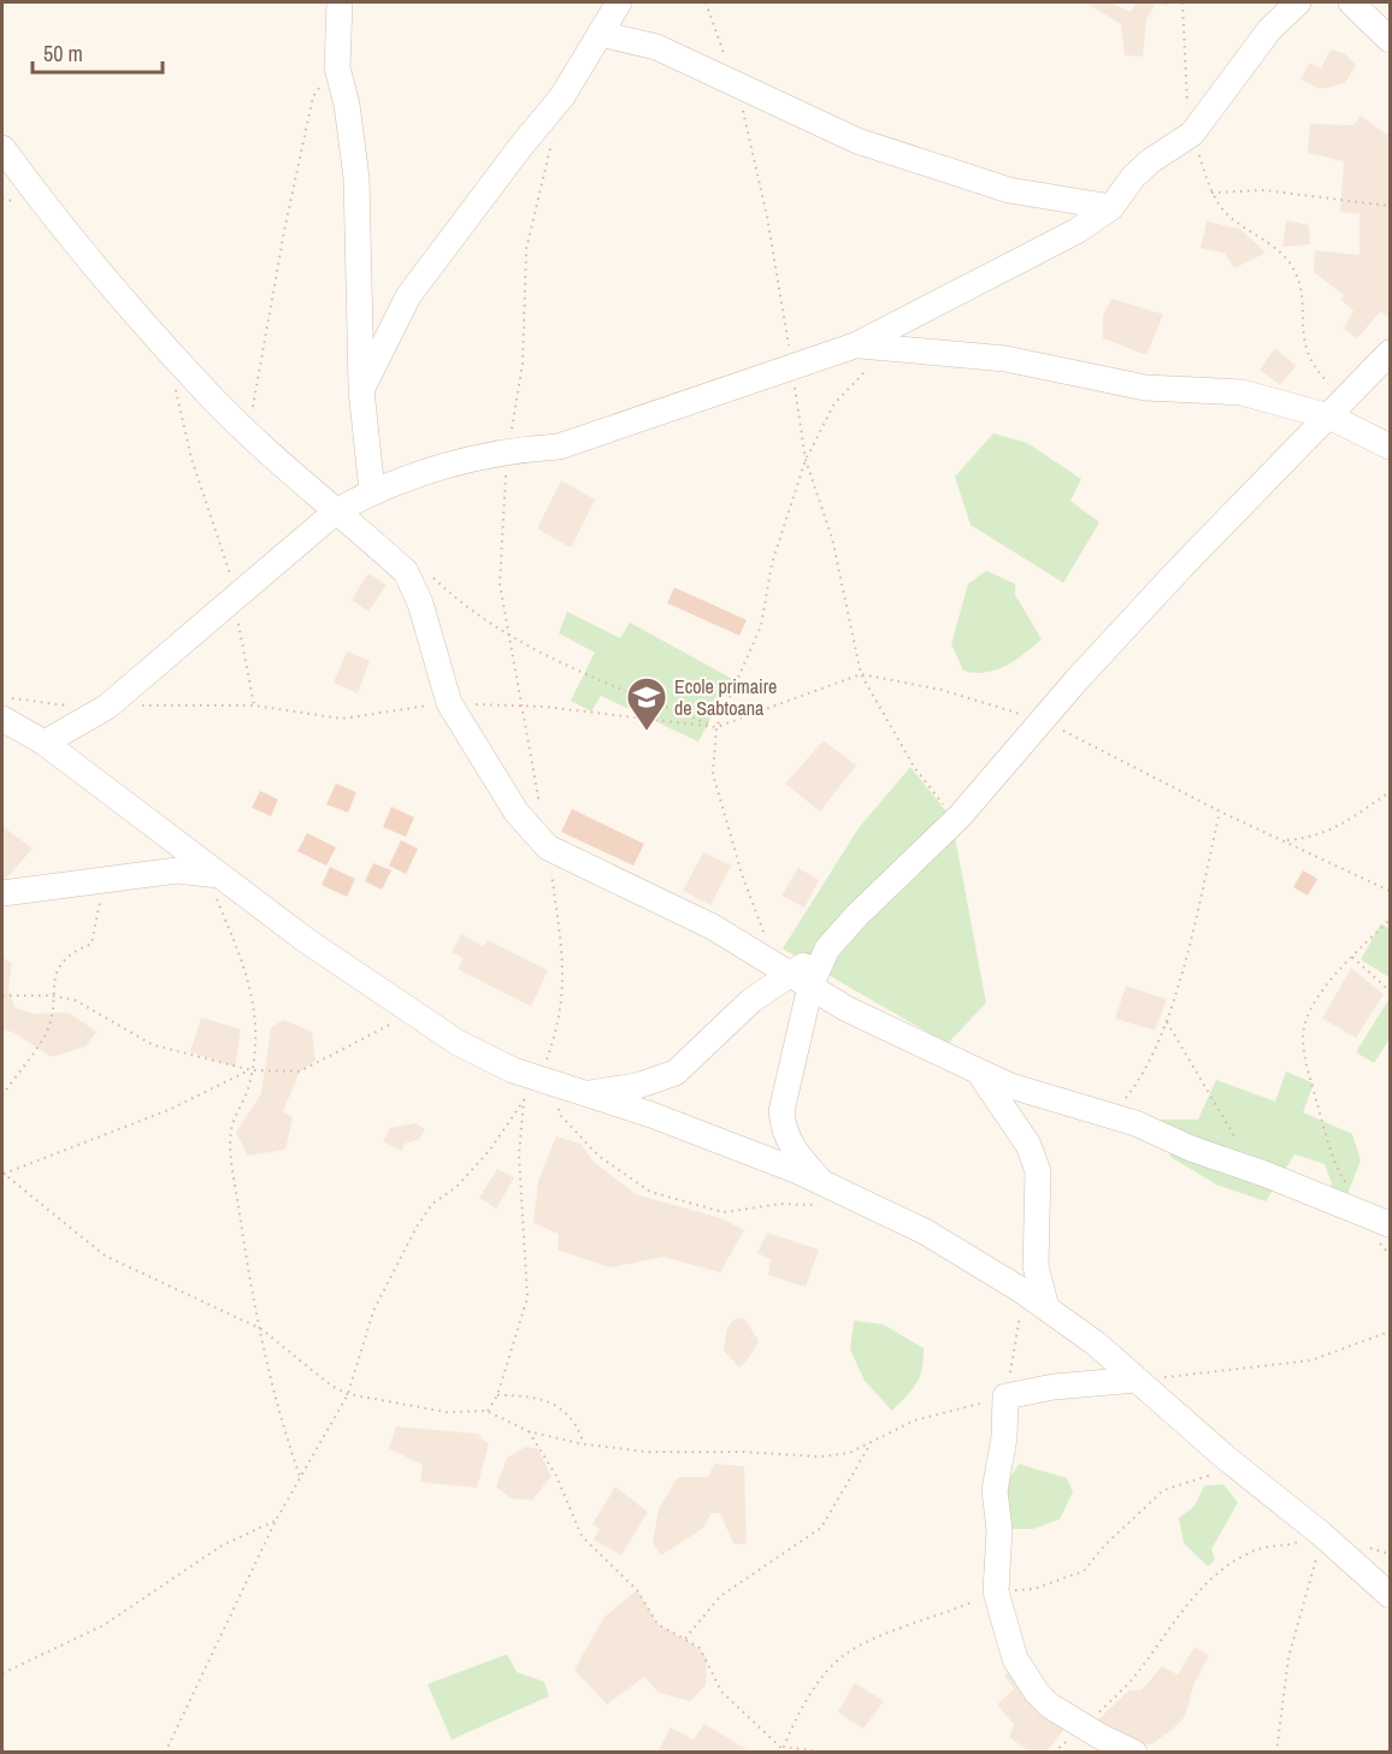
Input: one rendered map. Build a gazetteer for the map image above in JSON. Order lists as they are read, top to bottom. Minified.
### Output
{"places":{"school or university":["Ecole primaire de Sabtoana"]},"scale_bar":"50 m"}
